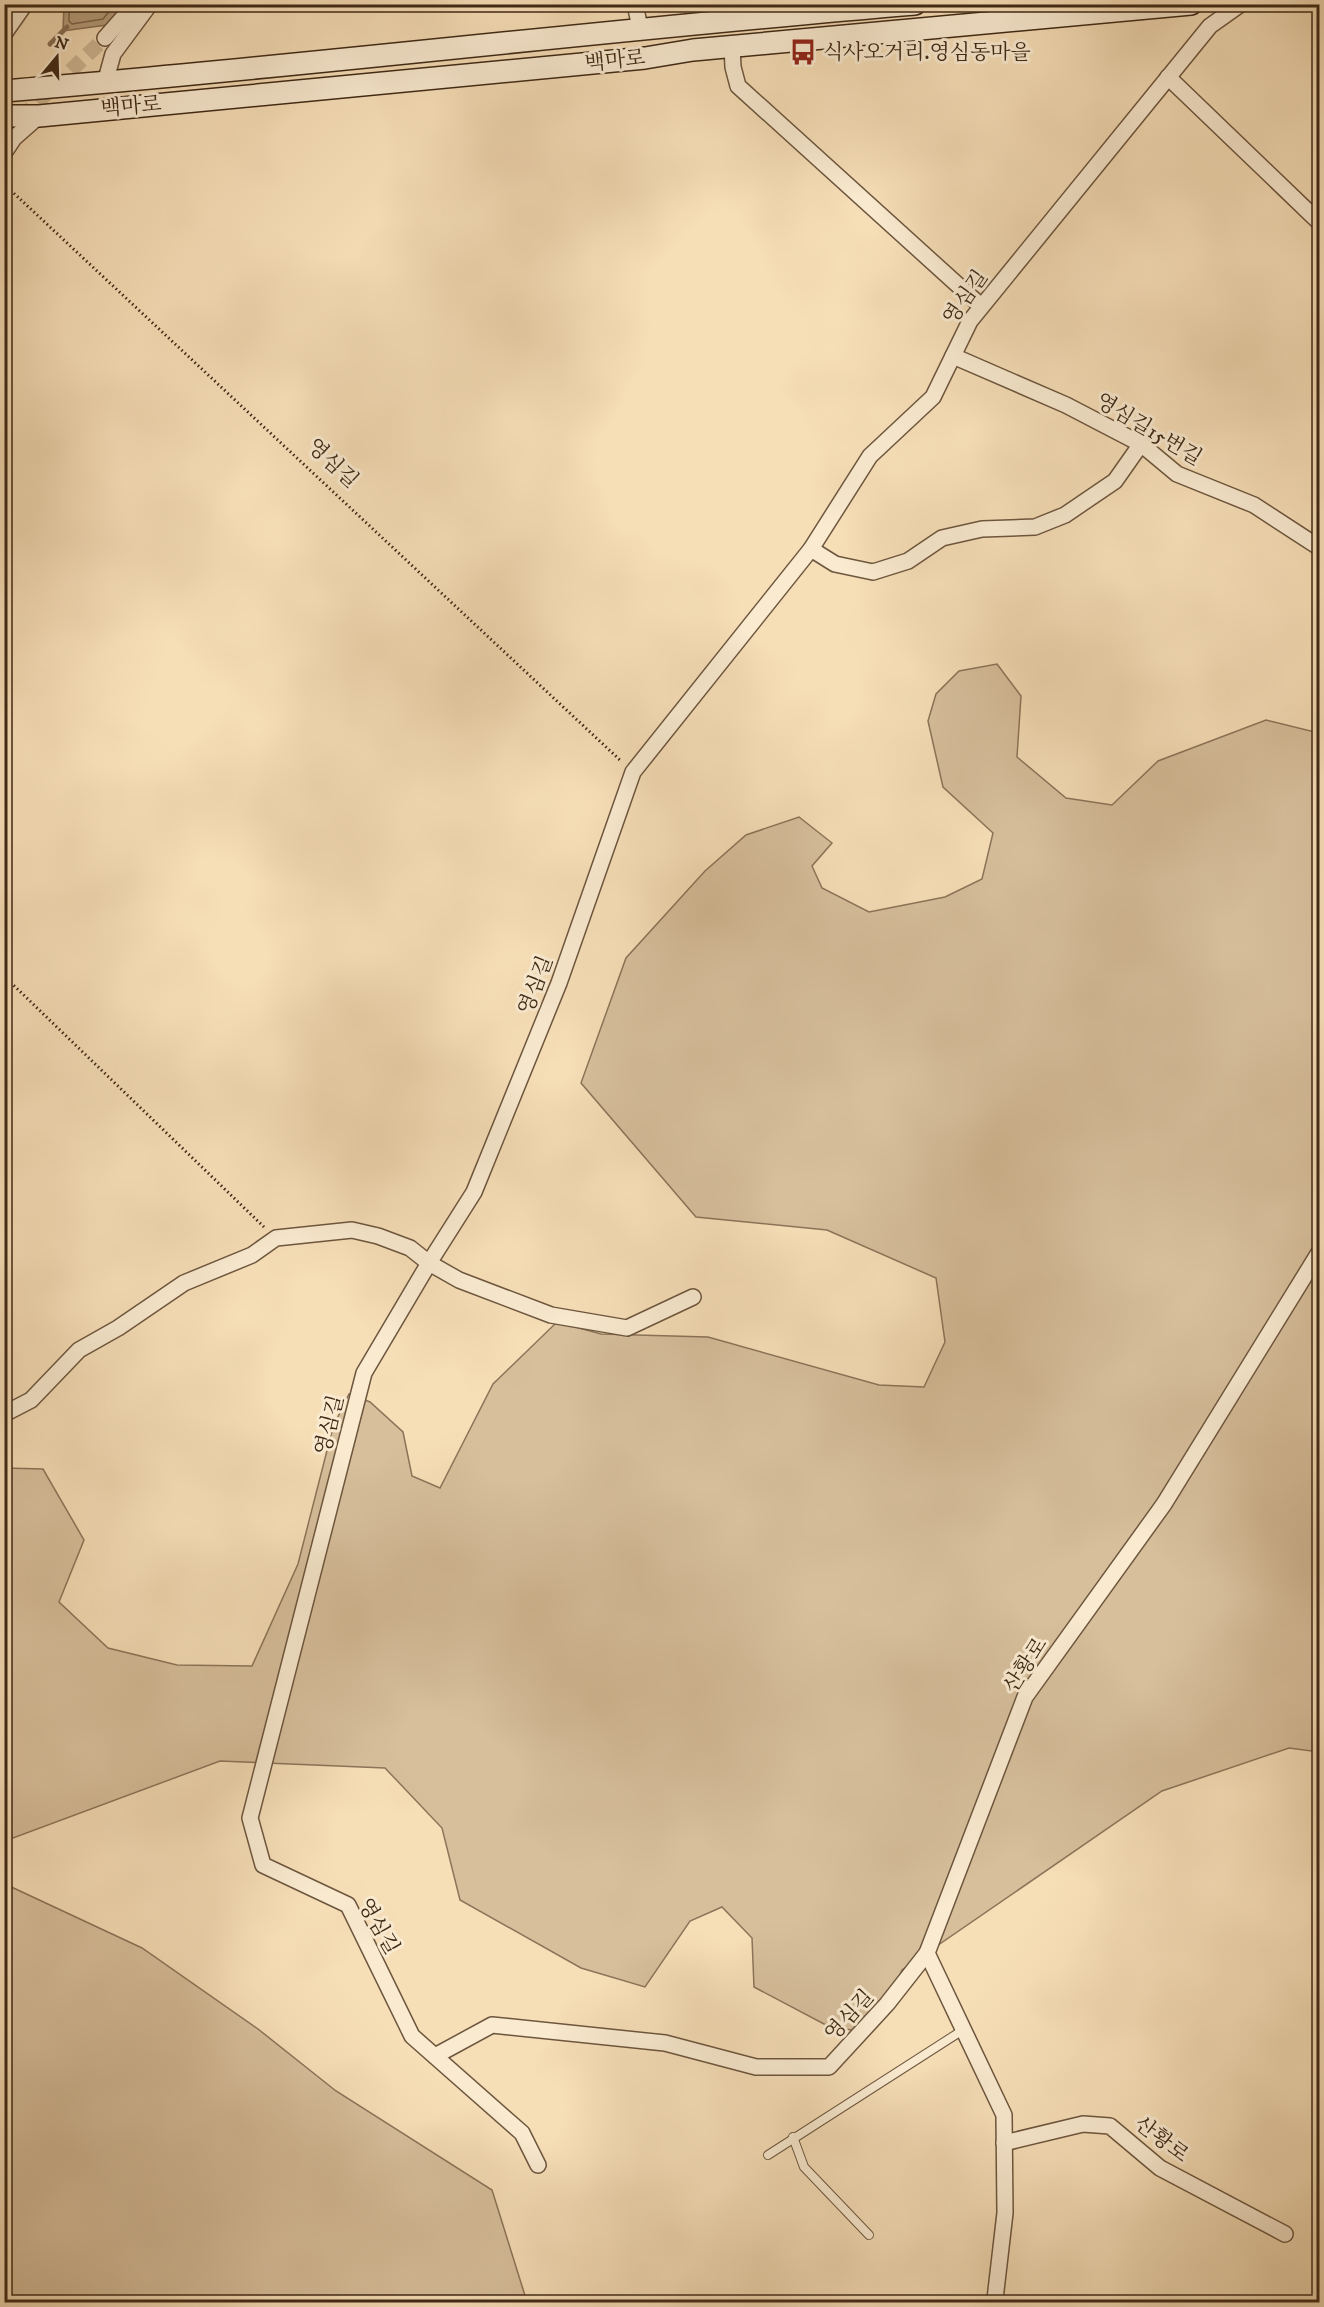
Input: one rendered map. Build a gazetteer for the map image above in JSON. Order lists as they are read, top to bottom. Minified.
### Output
{"streets":{"main road":["백마로"],"street":["영심길","영심길15번길","산황로"]},"crossings":[["영심길","영심길15번길"],["영심길","산황로"]],"places":{"bus stop":["식사오거리.영심동마을"]},"north":"top"}
